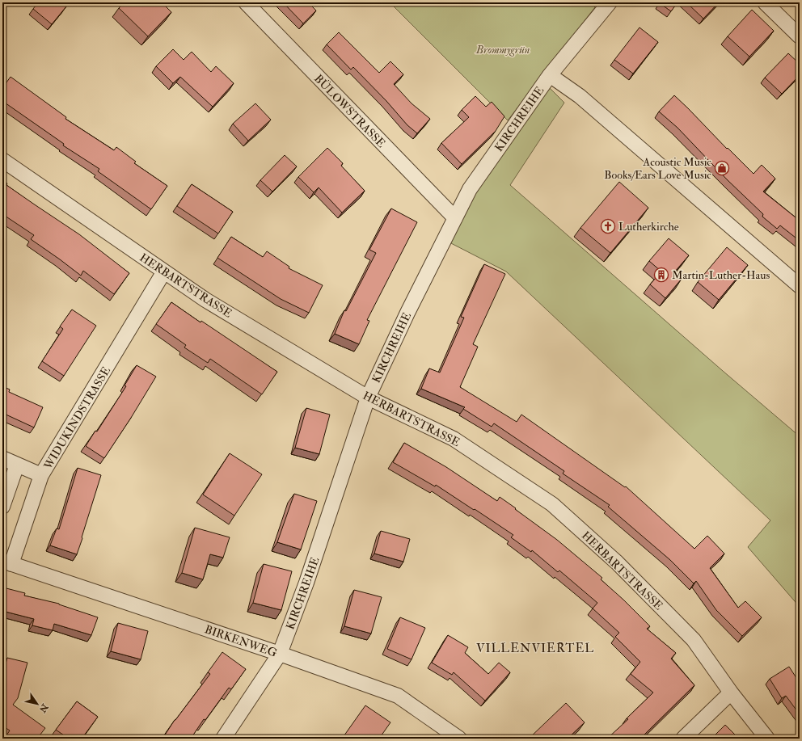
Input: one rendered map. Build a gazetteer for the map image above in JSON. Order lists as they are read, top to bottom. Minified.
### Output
{"streets":{"street":["BÜLOWSTRASSE","KIRCHREIHE","HERBARTSTRASSE","WIDUKINDSTRASSE","BIRKENWEG"]},"crossings":[["BÜLOWSTRASSE","KIRCHREIHE"],["KIRCHREIHE","HERBARTSTRASSE"],["KIRCHREIHE","BIRKENWEG"],["HERBARTSTRASSE","WIDUKINDSTRASSE"],["WIDUKINDSTRASSE","BIRKENWEG"]],"districts":["VILLENVIERTEL"],"parks":["Brommygrün"],"places":{"shop":["Acoustic Music Books/Ears Love Music"],"church":["Lutherkirche"],"building":["Martin-Luther-Haus"]},"north":"bottom right"}
